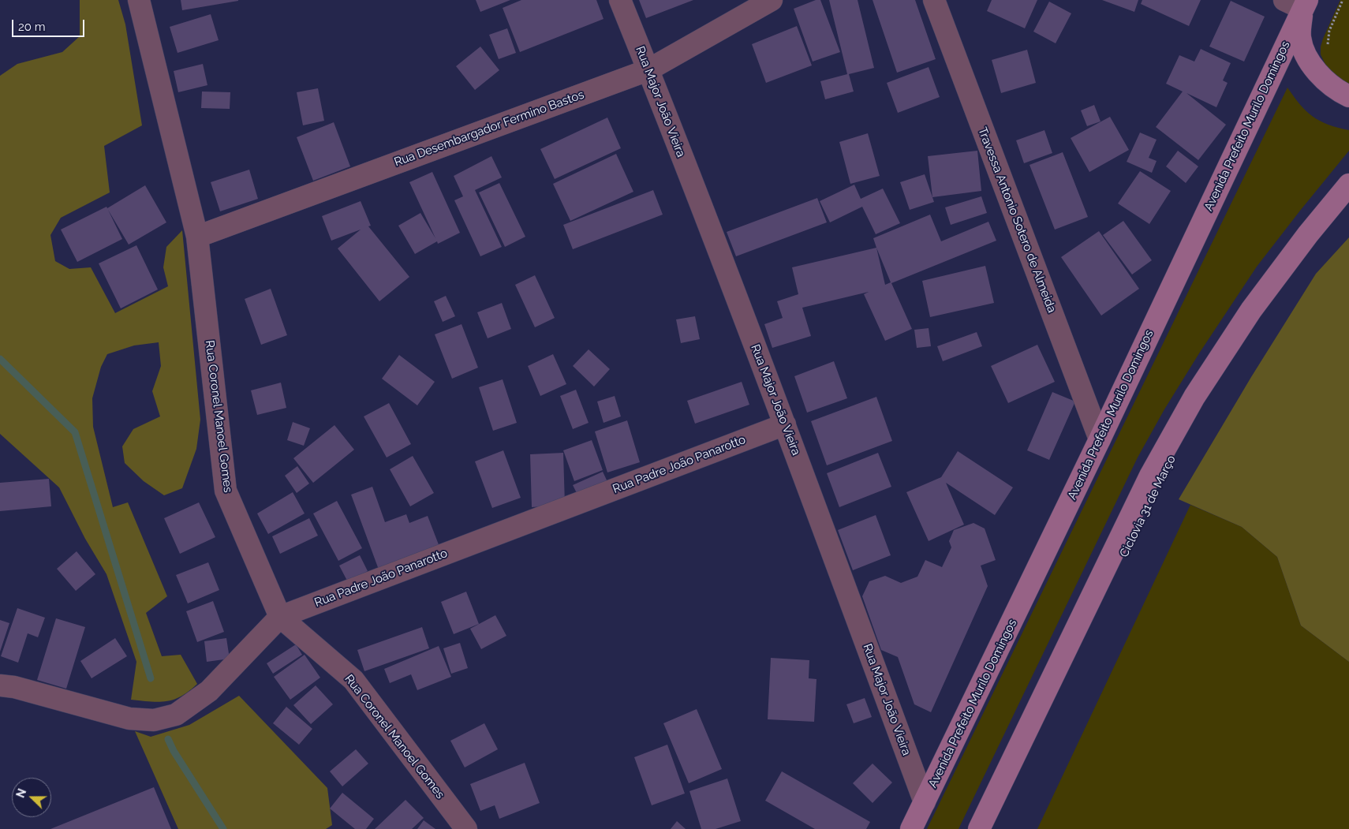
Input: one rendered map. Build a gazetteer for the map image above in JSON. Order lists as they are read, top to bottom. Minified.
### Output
{"streets":{"main road":["Avenida Prefeito Murilo Domingos"],"street":["Rua Major João Vieira","Rua Desembargador Fermino Bastos","Travessa Antonio Sotero de Almeida","Rua Coronel Manoel Gomes","Rua Padre João Panarotto"]},"crossings":[["Rua Major João Vieira","Avenida Prefeito Murilo Domingos"],["Rua Major João Vieira","Rua Desembargador Fermino Bastos"],["Rua Major João Vieira","Rua Padre João Panarotto"],["Avenida Prefeito Murilo Domingos","Travessa Antonio Sotero de Almeida"],["Rua Desembargador Fermino Bastos","Rua Coronel Manoel Gomes"],["Rua Coronel Manoel Gomes","Rua Padre João Panarotto"]],"scale_bar":"20 m","north":"left"}
